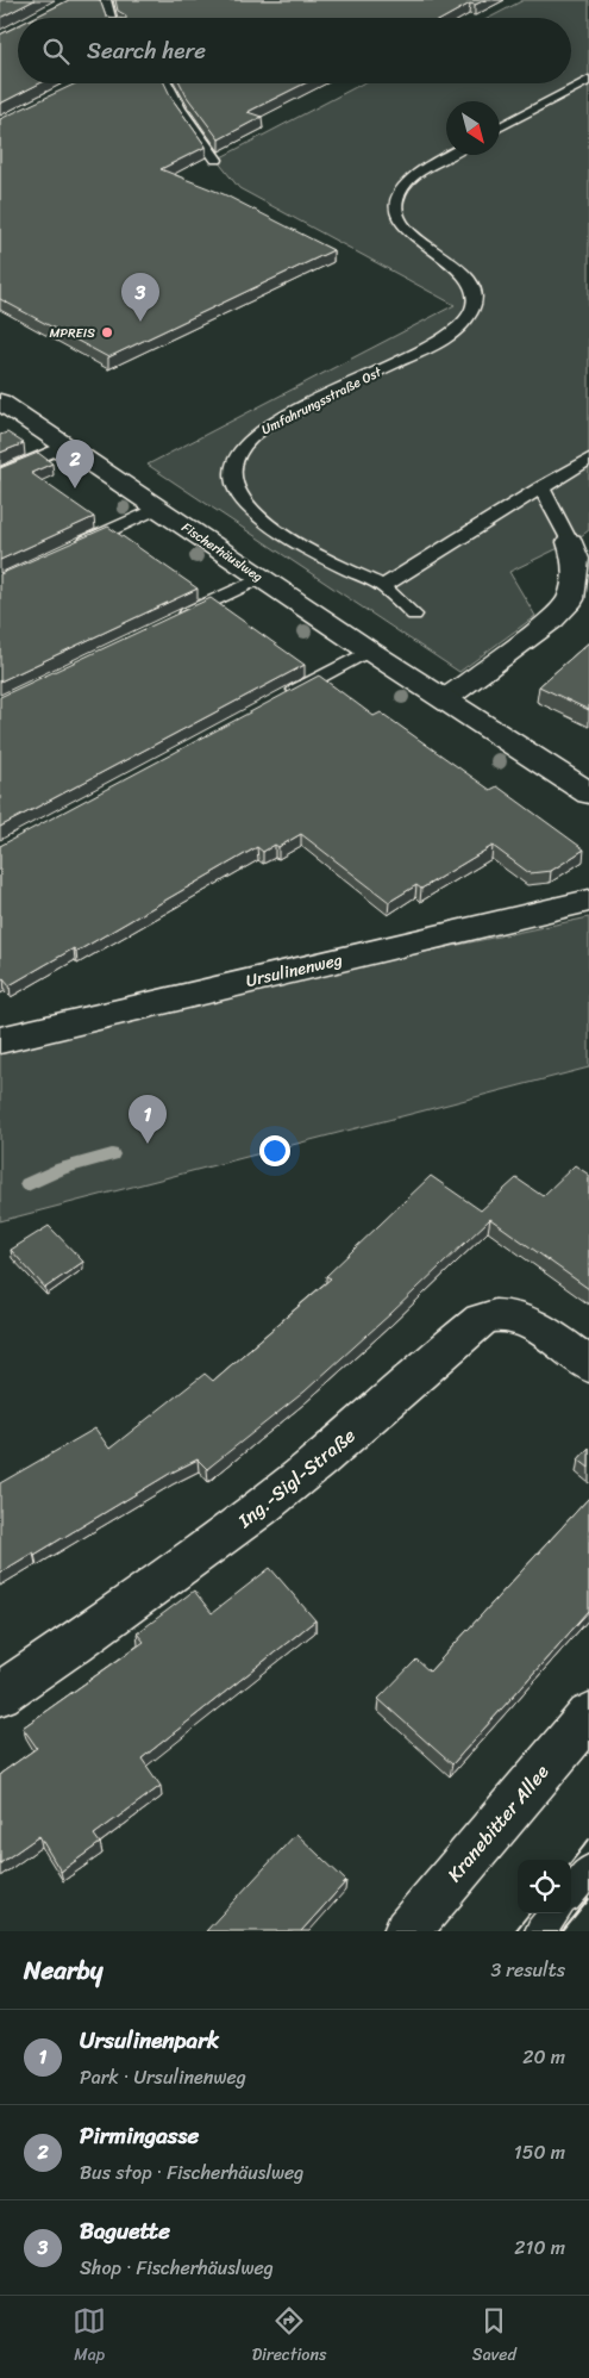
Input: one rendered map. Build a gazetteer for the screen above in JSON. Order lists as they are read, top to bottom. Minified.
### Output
{"streets":{"street":["Fischerhäuslweg","Ursulinenweg","Ing.-Sigl-Straße","Kranebitter Allee"],"lane":["Umfahrungsstraße Ost"]},"places":["MPREIS"],"north":"bottom right","page":{"search":"Search here","pins":["3","2","1"],"heading":["Nearby","3 results"],"list":[{"mark":"1","name":"Ursulinenpark","note":"Park · Ursulinenweg","value":"20 m"},{"mark":"2","name":"Pirmingasse","note":"Bus stop · Fischerhäuslweg","value":"150 m"},{"mark":"3","name":"Baguette","note":"Shop · Fischerhäuslweg","value":"210 m"}],"nav":["Map","Directions","Saved"]}}
